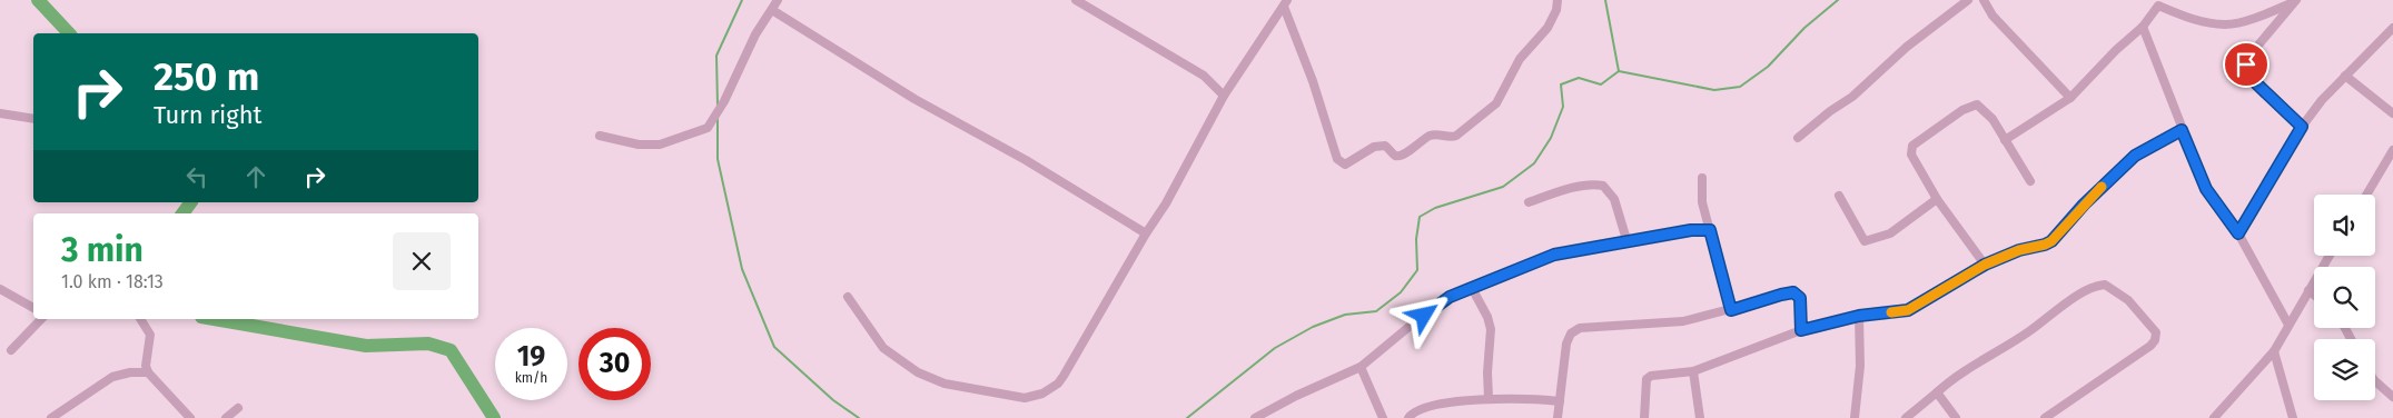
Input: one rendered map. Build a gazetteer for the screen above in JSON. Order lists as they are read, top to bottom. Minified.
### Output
{"page":{"turn":["250 m","Turn right"],"heading":["3 min","1.0 km · 18:13"],"speed":"19 km/h","limit":"30"}}
